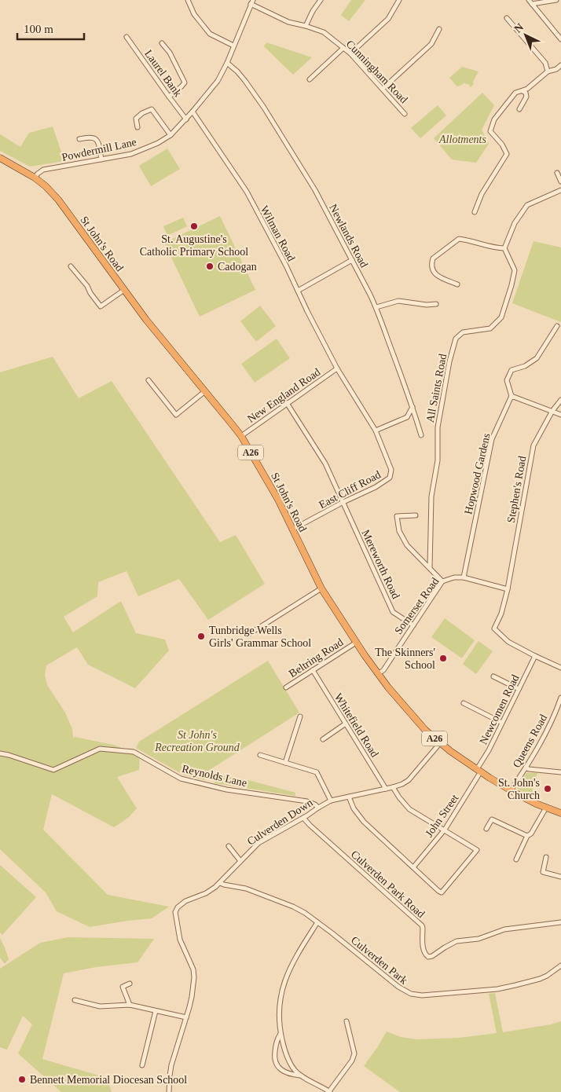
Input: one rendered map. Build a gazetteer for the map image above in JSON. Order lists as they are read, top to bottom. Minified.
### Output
{"streets":{"highway":["St John's Road","A26"],"street":["Cunningham Road","Laurel Bank","Powdermill Lane","Wilman Road","Newlands Road","All Saints Road","New England Road","Hopwood Gardens","East Cliff Road","Stephen's Road","Mereworth Road","Somerset Road","Beltring Road","Newcomen Road","Whitefield Road","Queens Road","Reynolds Lane","John Street","Culverden Down","Culverden Park Road","Culverden Park"]},"crossings":[["Cunningham Road","Powdermill Lane"],["Laurel Bank","Powdermill Lane"],["Powdermill Lane","Wilman Road"],["Powdermill Lane","Newlands Road"],["Powdermill Lane","St John's Road"],["Wilman Road","New England Road"],["Wilman Road","East Cliff Road"],["St John's Road","New England Road"],["St John's Road","East Cliff Road"],["St John's Road","Somerset Road"],["St John's Road","Beltring Road"],["St John's Road","Newcomen Road"],["St John's Road","Queens Road"],["St John's Road","John Street"],["St John's Road","Culverden Down"],["New England Road","East Cliff Road"],["New England Road","Mereworth Road"],["Hopwood Gardens","Somerset Road"],["East Cliff Road","Mereworth Road"],["Stephen's Road","Somerset Road"],["Stephen's Road","Newcomen Road"],["Mereworth Road","Somerset Road"],["Beltring Road","Whitefield Road"],["Newcomen Road","John Street"],["Whitefield Road","Culverden Down"],["Reynolds Lane","Culverden Down"],["Culverden Down","Culverden Park Road"],["Culverden Down","Culverden Park"]],"parks":["Allotments","St John's Recreation Ground"],"places":["St. Augustine's Catholic Primary School","Cadogan","Tunbridge Wells Girls' Grammar School","The Skinners' School","St. John's Church","Bennett Memorial Diocesan School"],"scale_bar":"100 m","north":"top left"}
